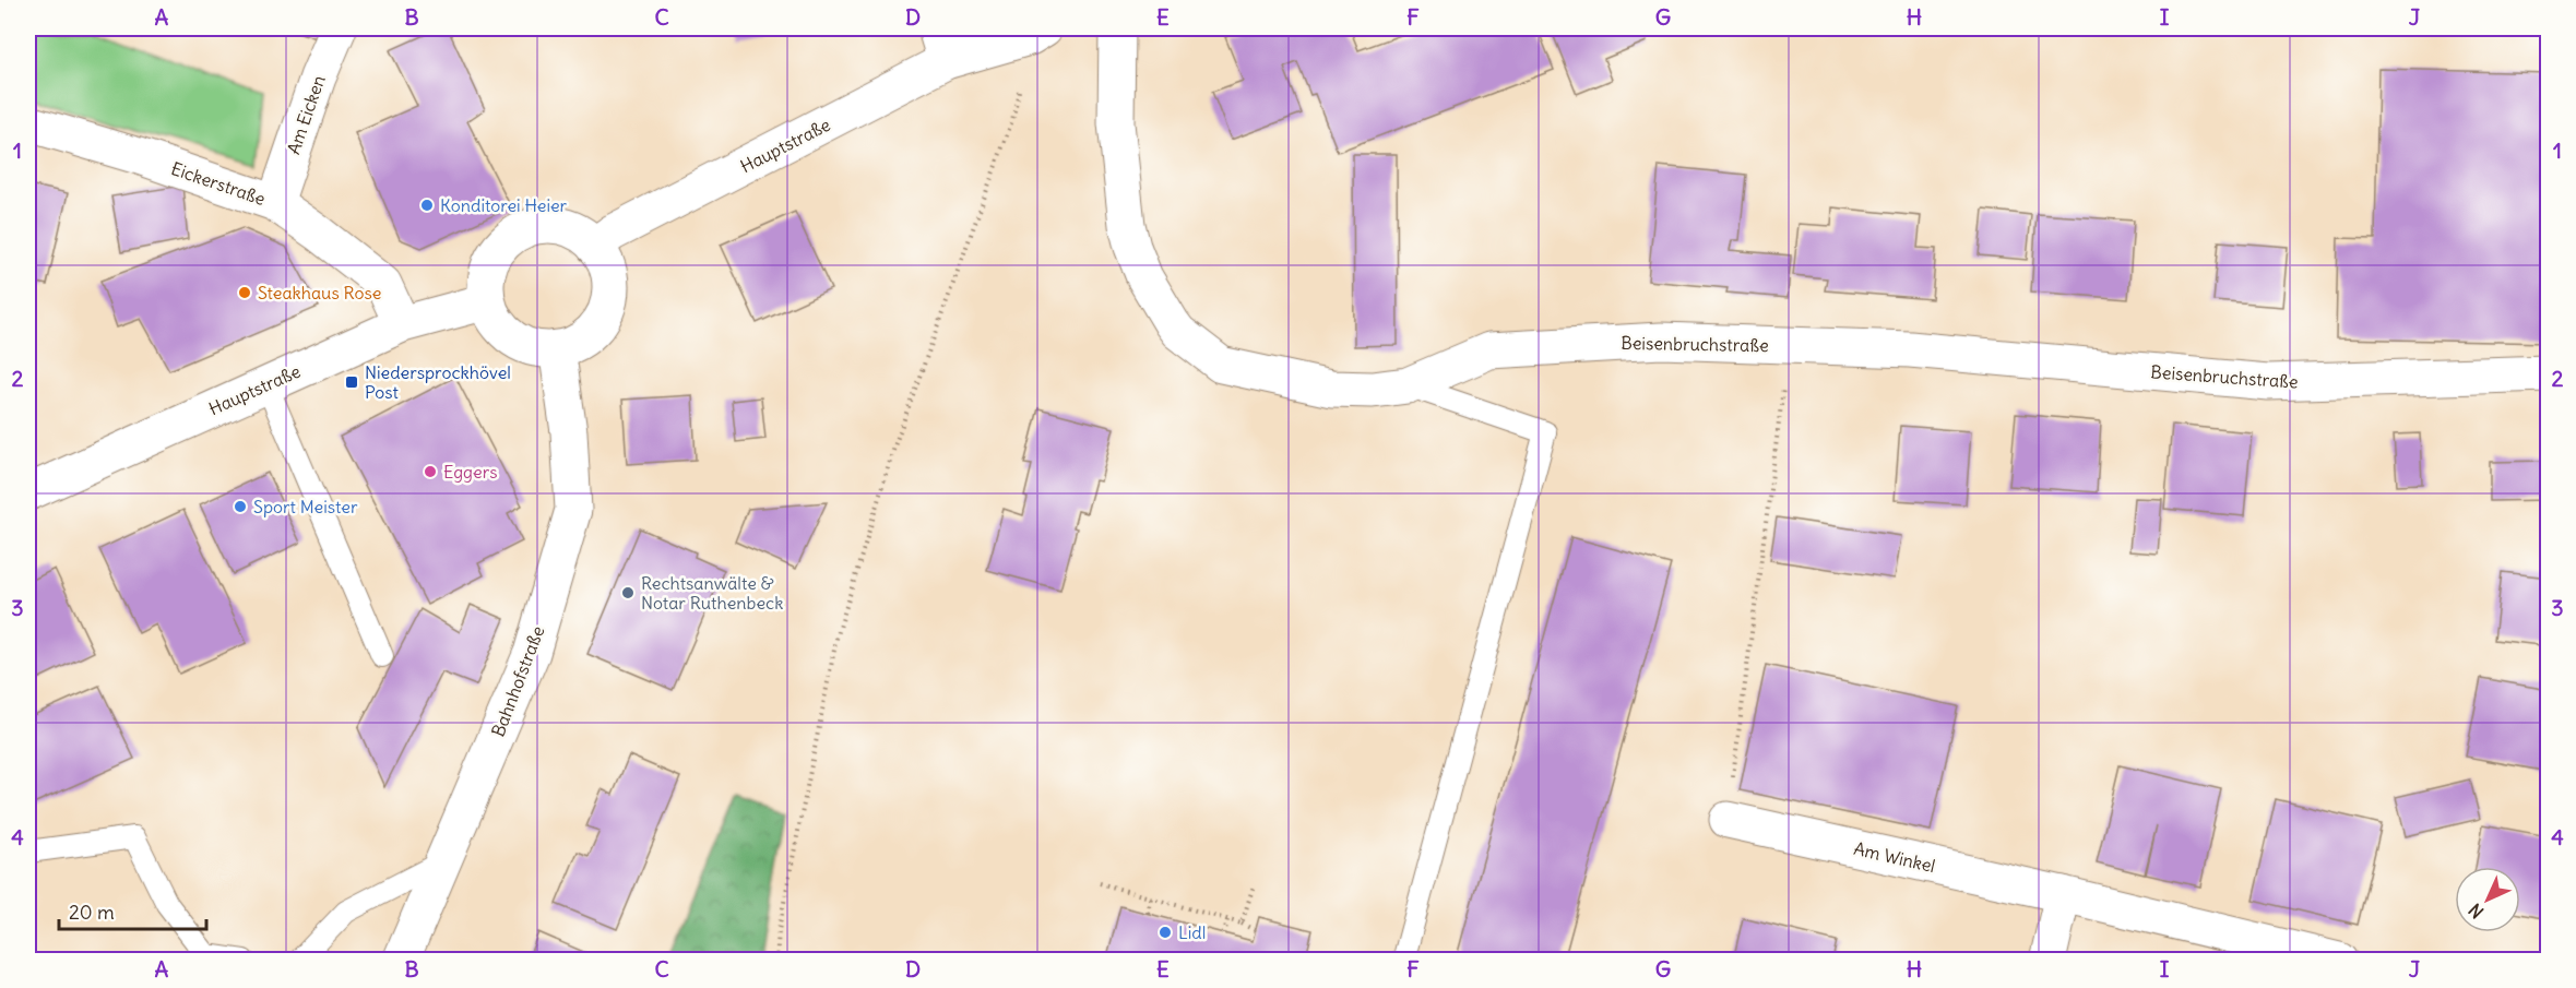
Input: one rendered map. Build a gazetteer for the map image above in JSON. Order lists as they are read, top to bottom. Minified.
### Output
{"streets":{"street":["Am Eicken","Hauptstraße","Eickerstraße","Beisenbruchstraße","Bahnhofstraße","Am Winkel"]},"crossings":[["Am Eicken","Eickerstraße"],["Hauptstraße","Eickerstraße"],["Hauptstraße","Bahnhofstraße"]],"places":{"other":["Konditorei Heier","Steakhaus Rose","Eggers","Sport Meister","Rechtsanwälte & Notar Ruthenbeck","Lidl"],"transit":["Niedersprockhövel Post"]},"scale_bar":"20 m","north":"bottom left","grid":{"columns":["A","B","C","D","E","F","G","H","I","J"],"rows":["1","2","3","4"]}}
